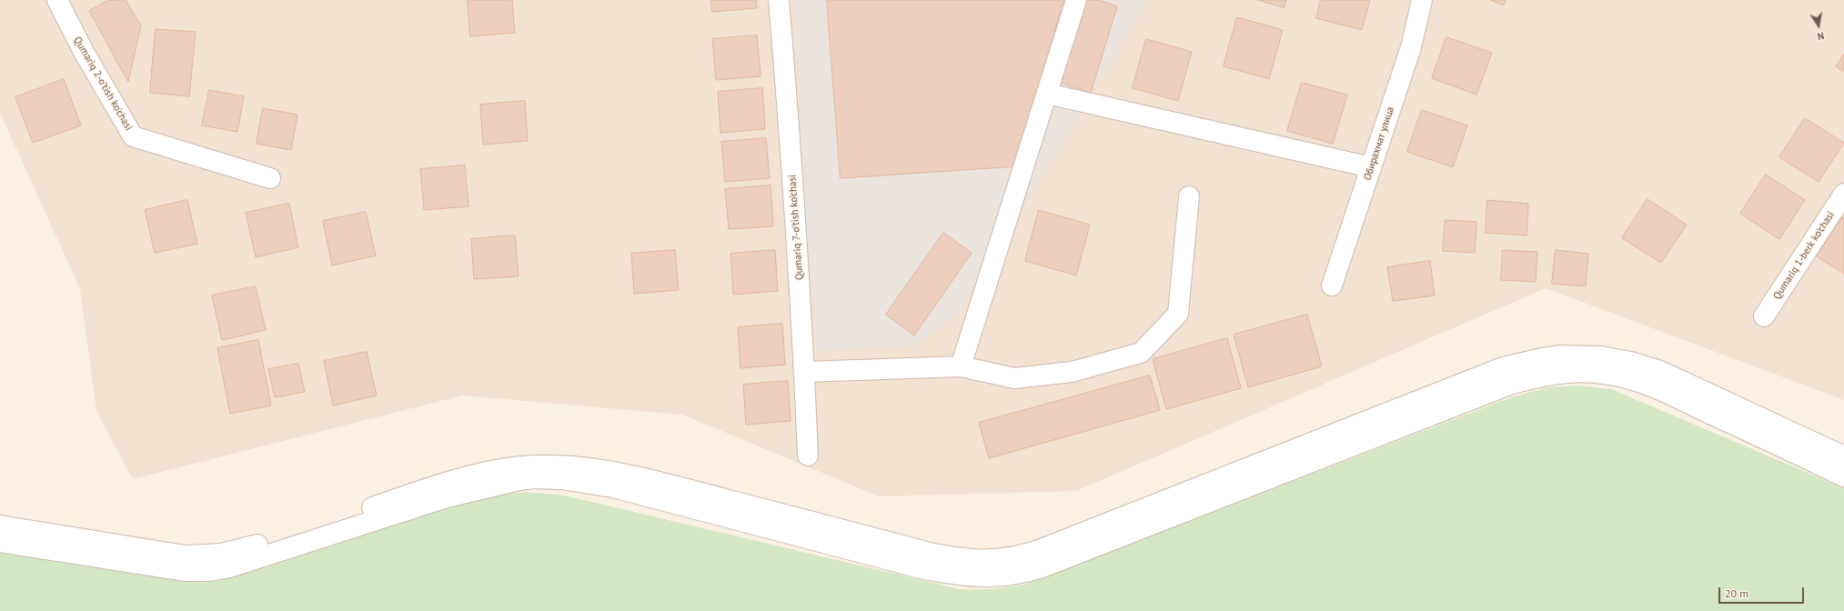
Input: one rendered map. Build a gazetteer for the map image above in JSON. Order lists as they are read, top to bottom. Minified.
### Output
{"streets":{"street":["Qumariq 2-o'tish ko'chasi","Обирахмат улица","Qumariq 7-o'tish ko'chasi","Qumariq 1-berk ko'chasi"]},"scale_bar":"20 m","north":"bottom"}
